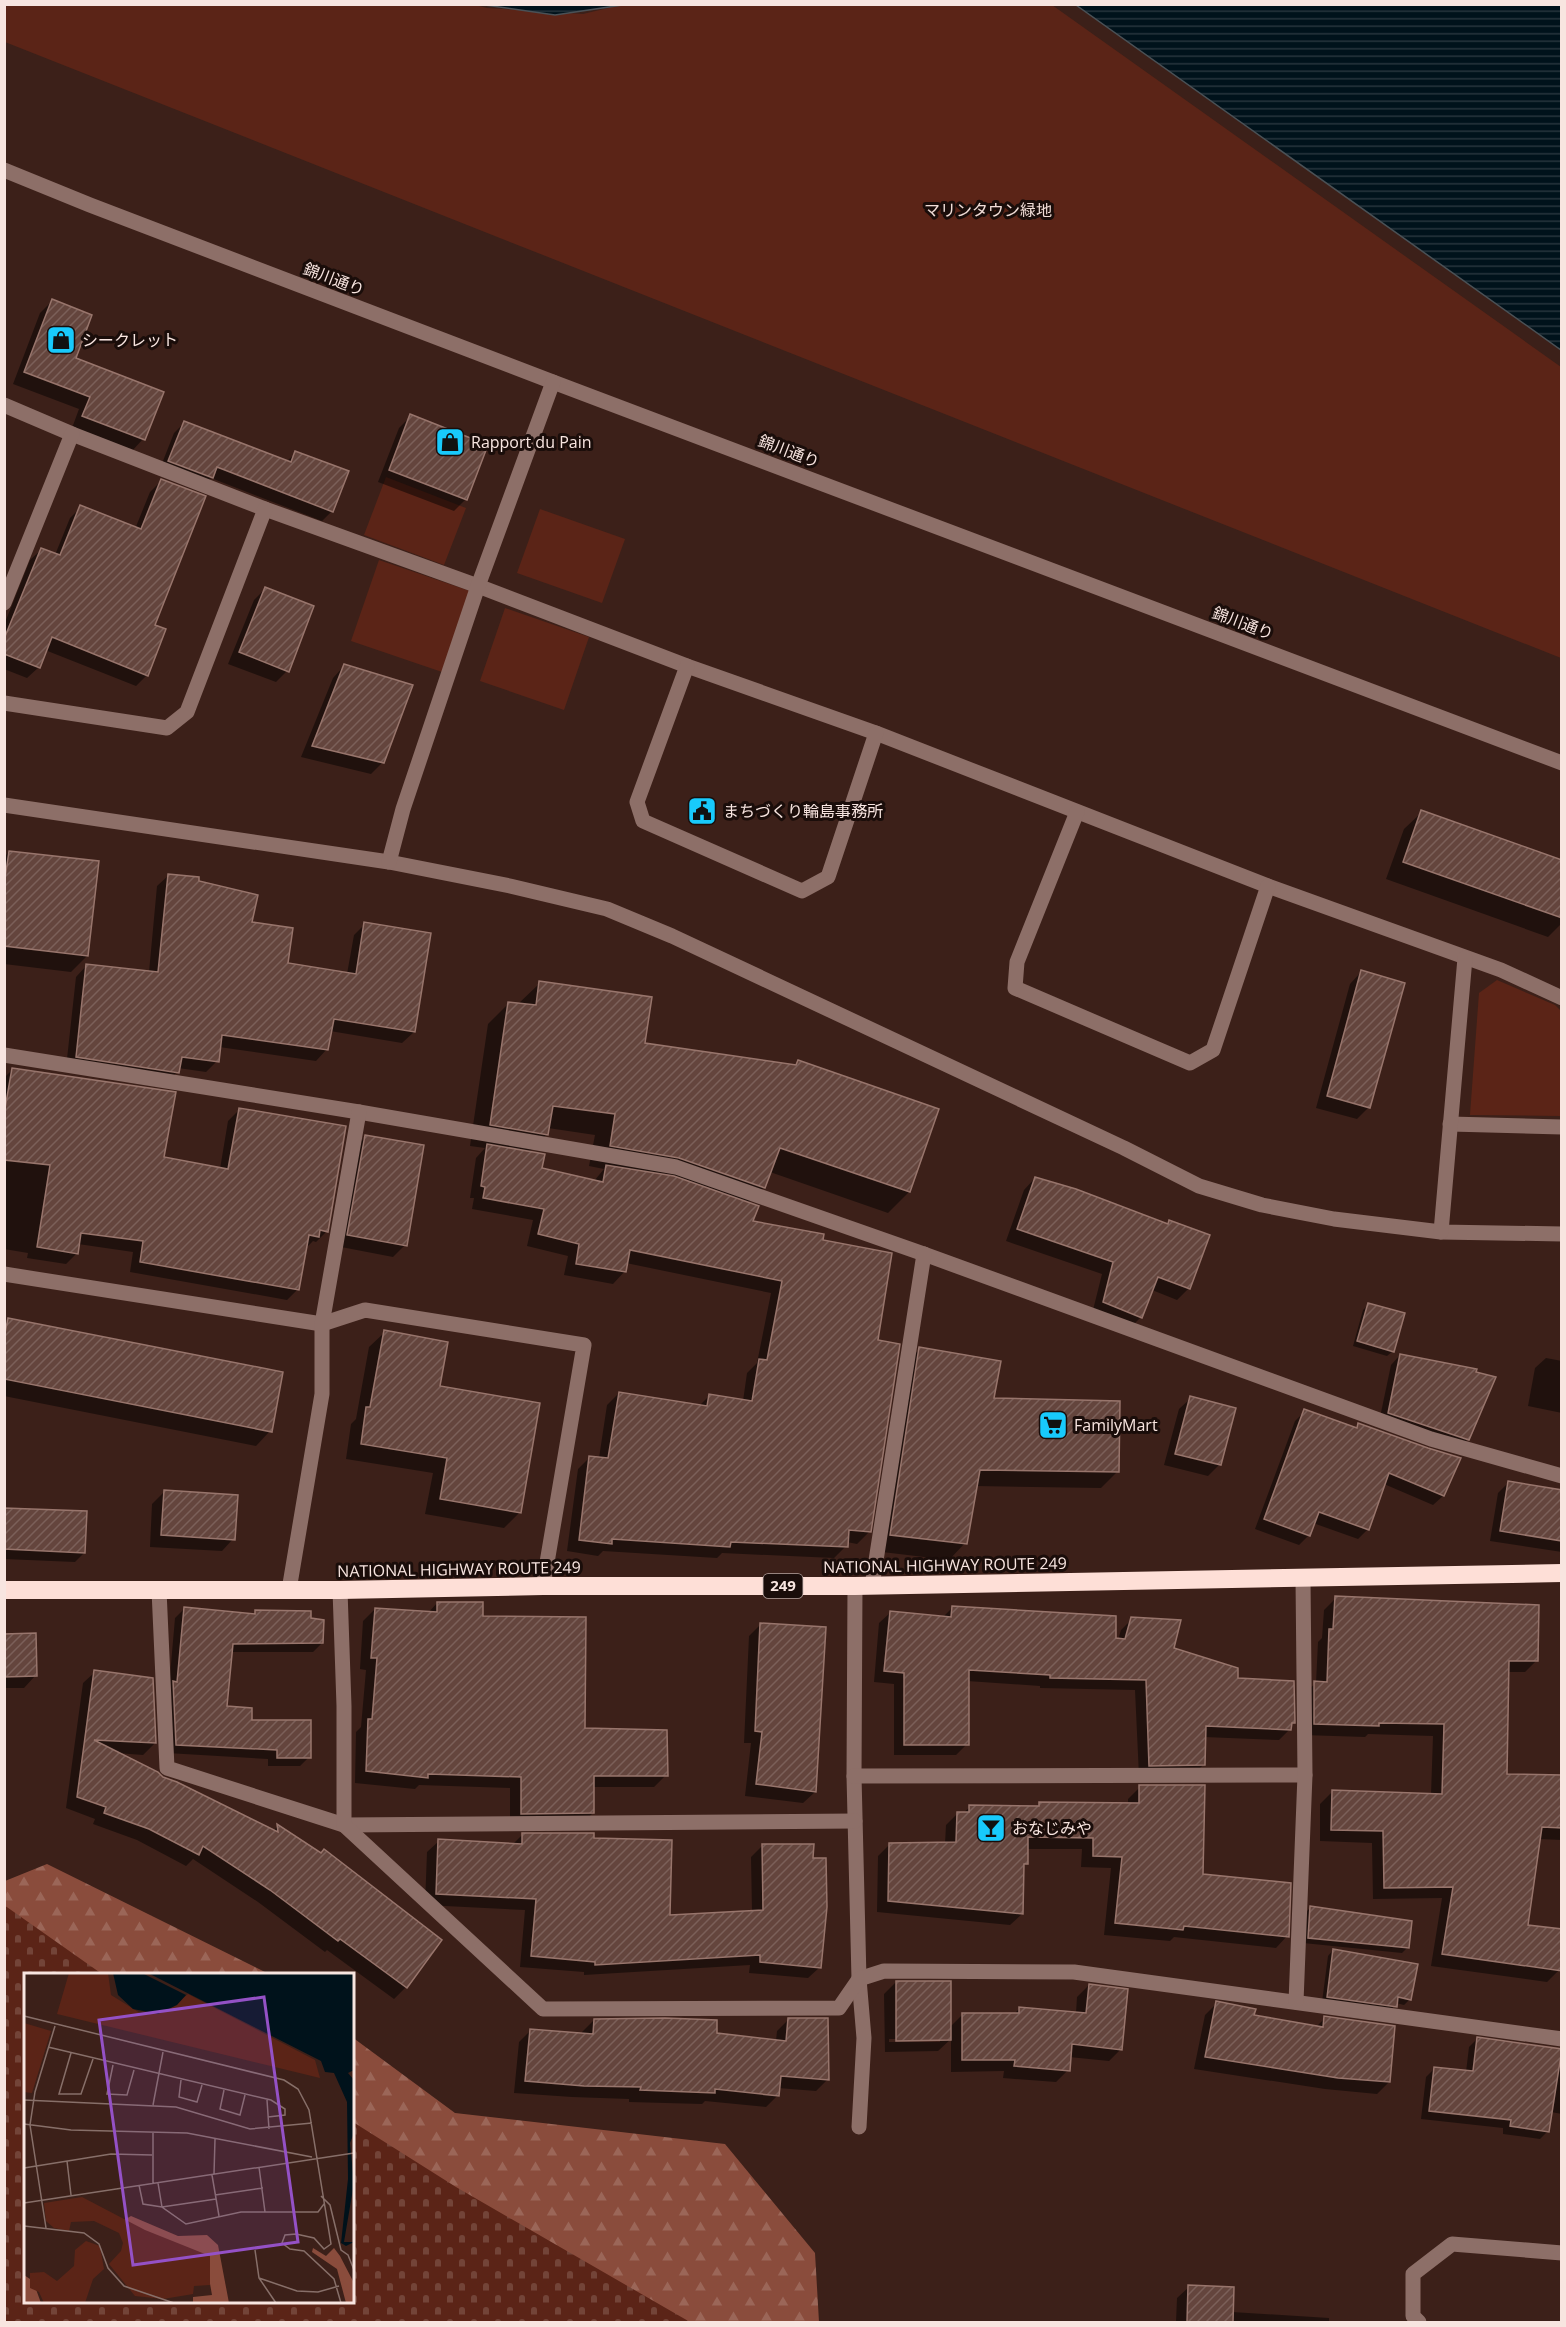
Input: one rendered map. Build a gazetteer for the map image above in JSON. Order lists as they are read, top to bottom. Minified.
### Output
{"streets":{"highway":["NATIONAL HIGHWAY ROUTE 249","249"],"street":["錦川通り"]},"parks":["マリンタウン緑地"],"places":{"shop":["シークレット","Rapport du Pain"],"public building":["まちづくり輪島事務所"],"supermarket":["FamilyMart"],"bar":["おなじみや"]}}
